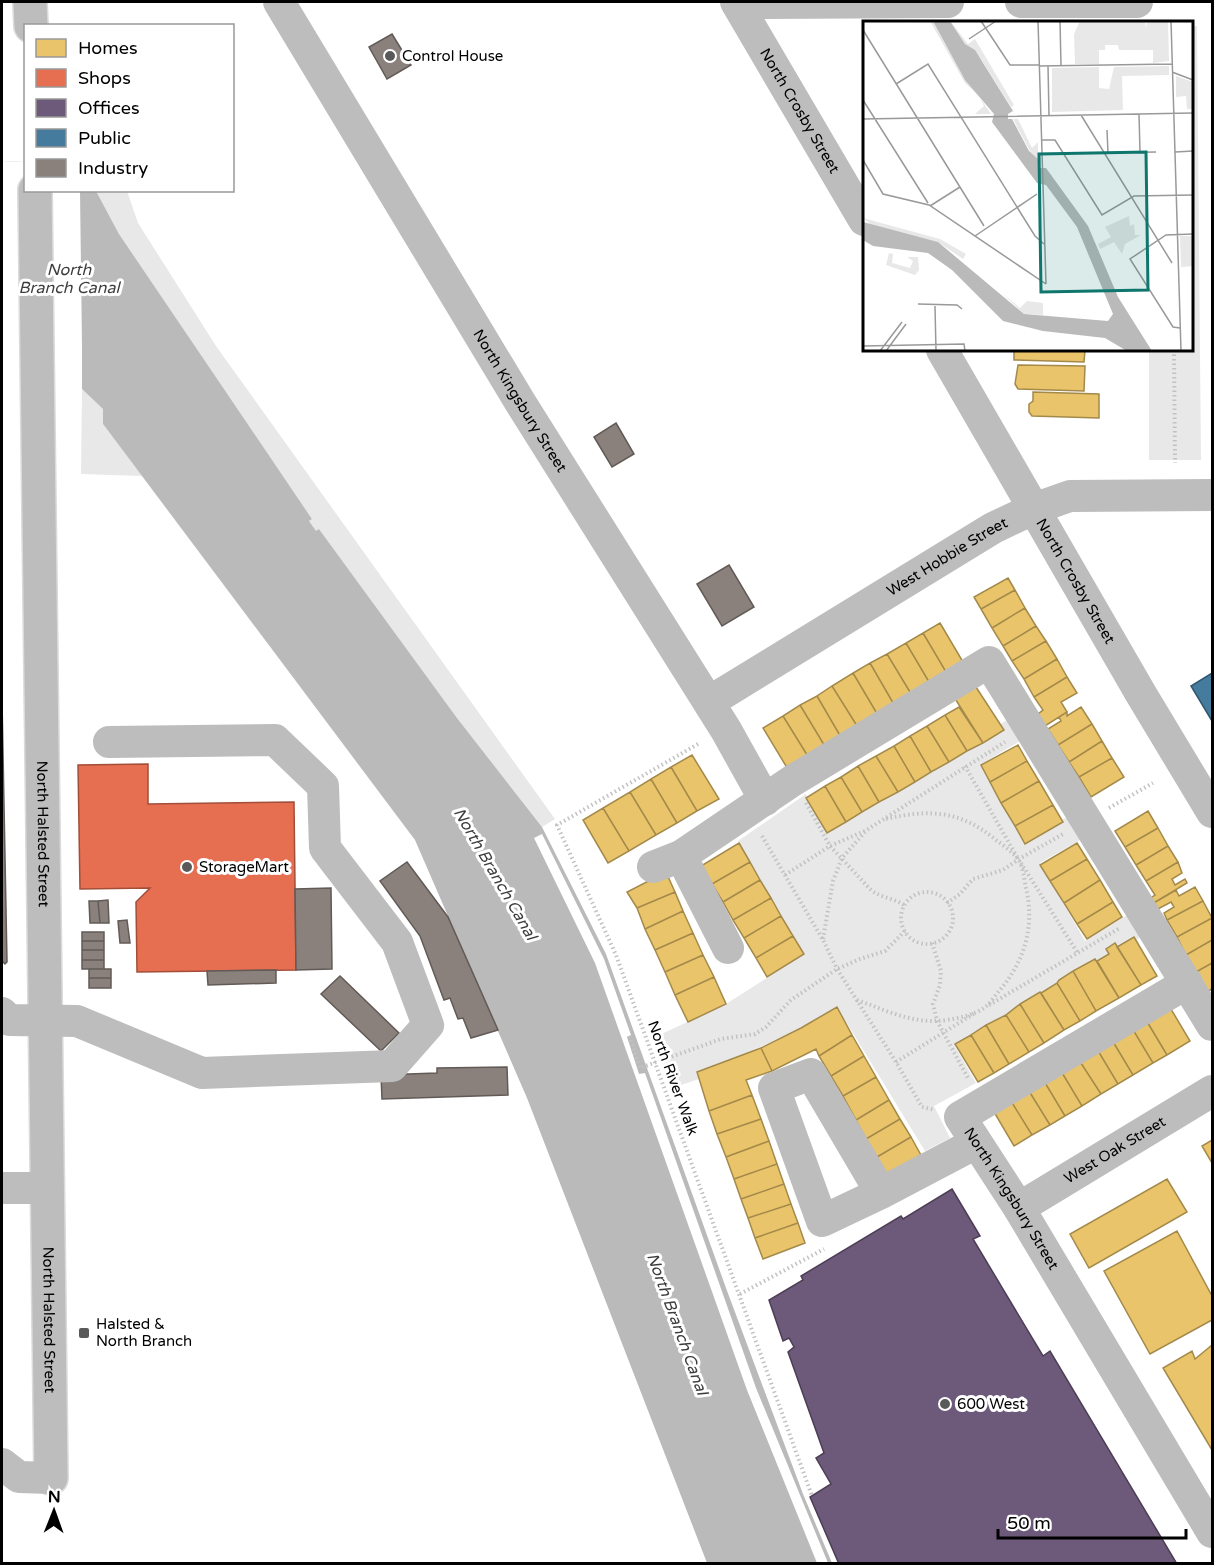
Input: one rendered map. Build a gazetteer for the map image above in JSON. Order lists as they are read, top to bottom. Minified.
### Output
{"streets":{"main road":["North Halsted Street"],"street":["North Crosby Street","North Kingsbury Street","West Hobbie Street","West Oak Street"],"path":["North River Walk"]},"crossings":[["North Crosby Street","West Hobbie Street"],["North Kingsbury Street","West Hobbie Street"],["North Kingsbury Street","West Oak Street"]],"water":["North Branch Canal"],"places":{"other":["Control House","StorageMart","600 West"],"transit":["Halsted & North Branch"]},"legend":["Homes","Shops","Offices","Public","Industry"],"scale_bar":"50 m","north":"top"}
